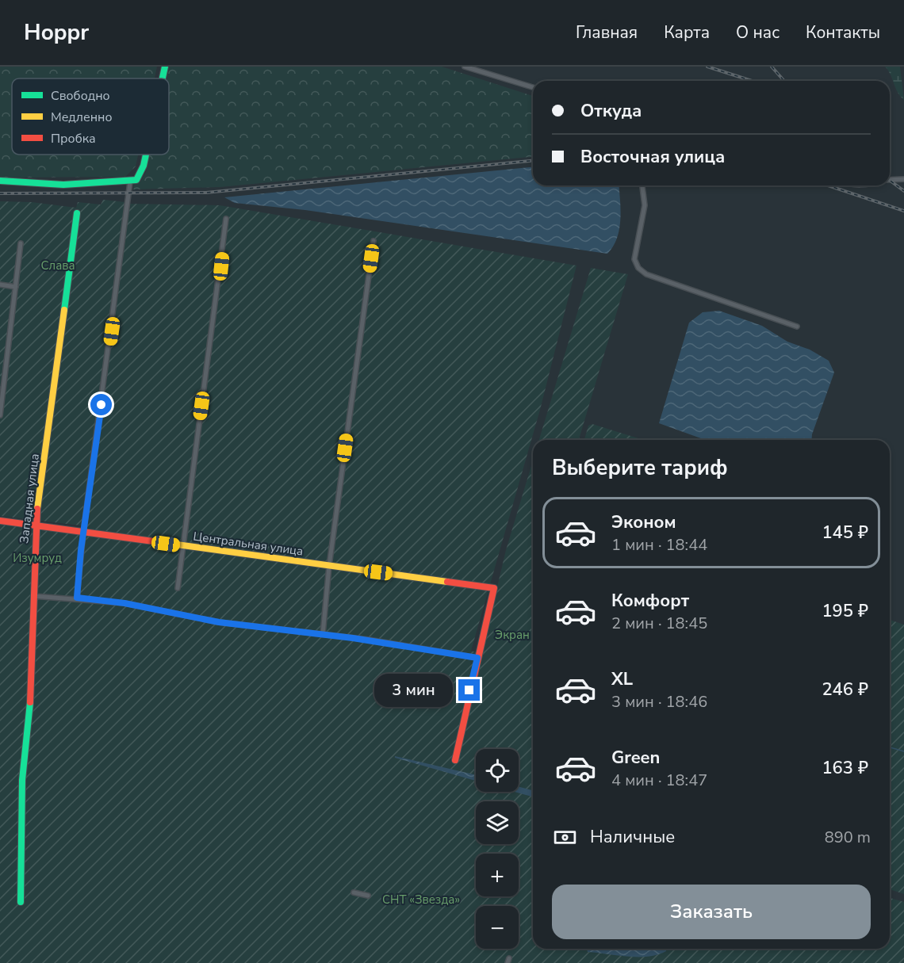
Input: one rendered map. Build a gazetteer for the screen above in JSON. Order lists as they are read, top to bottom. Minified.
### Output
{"streets":{"street":["Западная улица","Центральная улица"]},"crossings":[["Западная улица","Центральная улица"]],"parks":["Слава","Изумруд","Экран","СНТ «Звезда»"],"legend":["Свободно","Медленно","Пробка"],"page":{"header":"Hoppr","nav":["Главная","Карта","О нас","Контакты"],"banner":["Откуда","Восточная улица"],"heading":"Выберите тариф","list":[{"name":"Эконом","note":"1 мин · 18:44","value":"145 ₽"},{"name":"Комфорт","note":"2 мин · 18:45","value":"195 ₽"},{"name":"XL","note":"3 мин · 18:46","value":"246 ₽"},{"name":"Green","note":"4 мин · 18:47","value":"163 ₽"}],"bubble":"3 мин","map_buttons":["+","−"],"pay":["Наличные","890 m"],"buttons":"Заказать"}}
